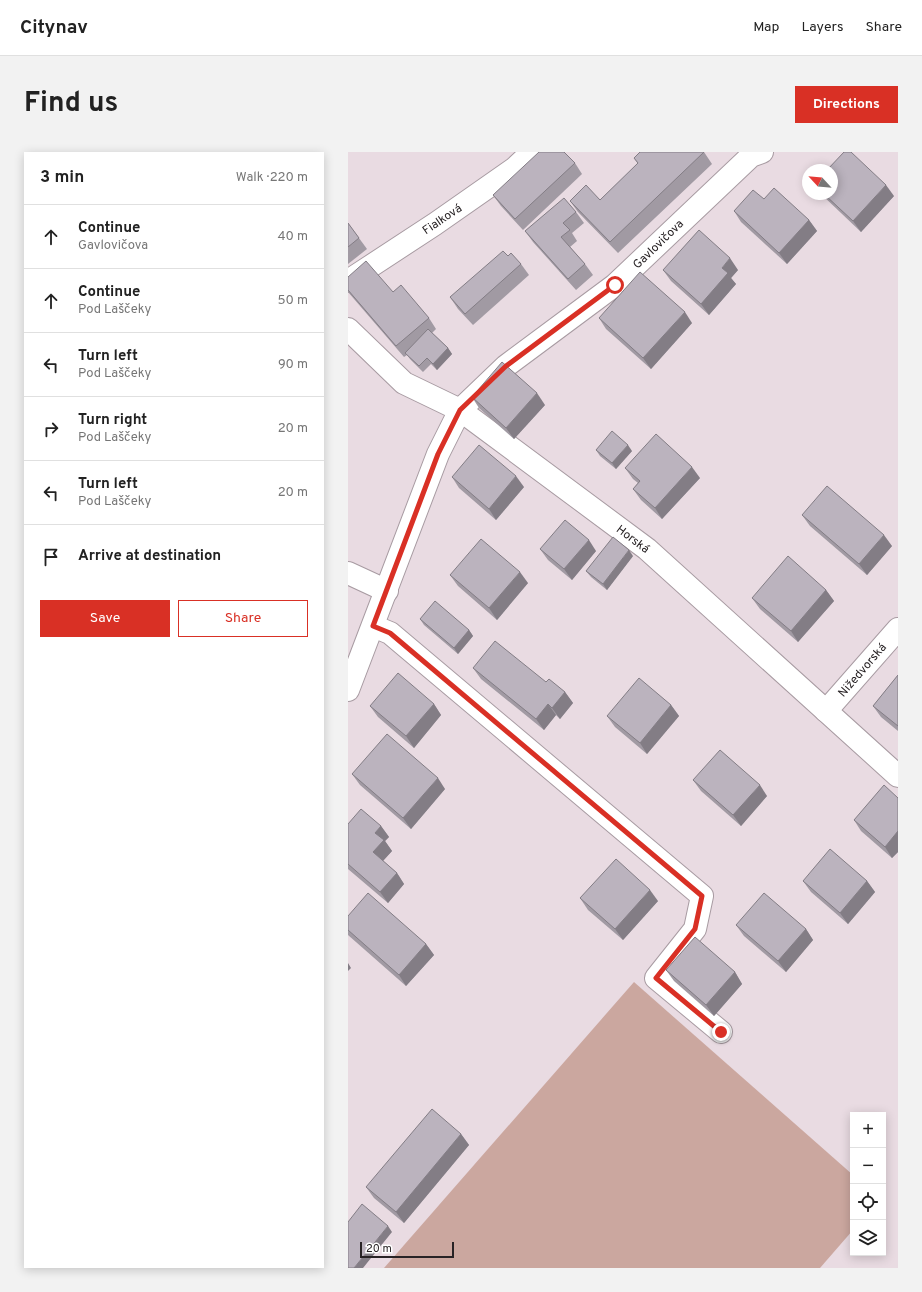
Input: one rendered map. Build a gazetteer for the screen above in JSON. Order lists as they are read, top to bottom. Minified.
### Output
{"streets":{"street":["Fialková","Gavlovičova","Horská","Nižedvorská"]},"crossings":[["Gavlovičova","Horská"],["Horská","Nižedvorská"]],"scale_bar":"20 m","north":"top left","page":{"header":"Citynav","nav":["Map","Layers","Share"],"title":"Find us","buttons":["Directions",["Save","Share"]],"heading":["3 min","Walk · 220 m"],"list":[["Continue","Gavlovičova","40 m"],["Continue","Pod Laščeky","50 m"],["Turn left","Pod Laščeky","90 m"],["Turn right","Pod Laščeky","20 m"],["Turn left","Pod Laščeky","20 m"],"Arrive at destination"],"map_buttons":["+","−"],"scale":"20 m"}}
